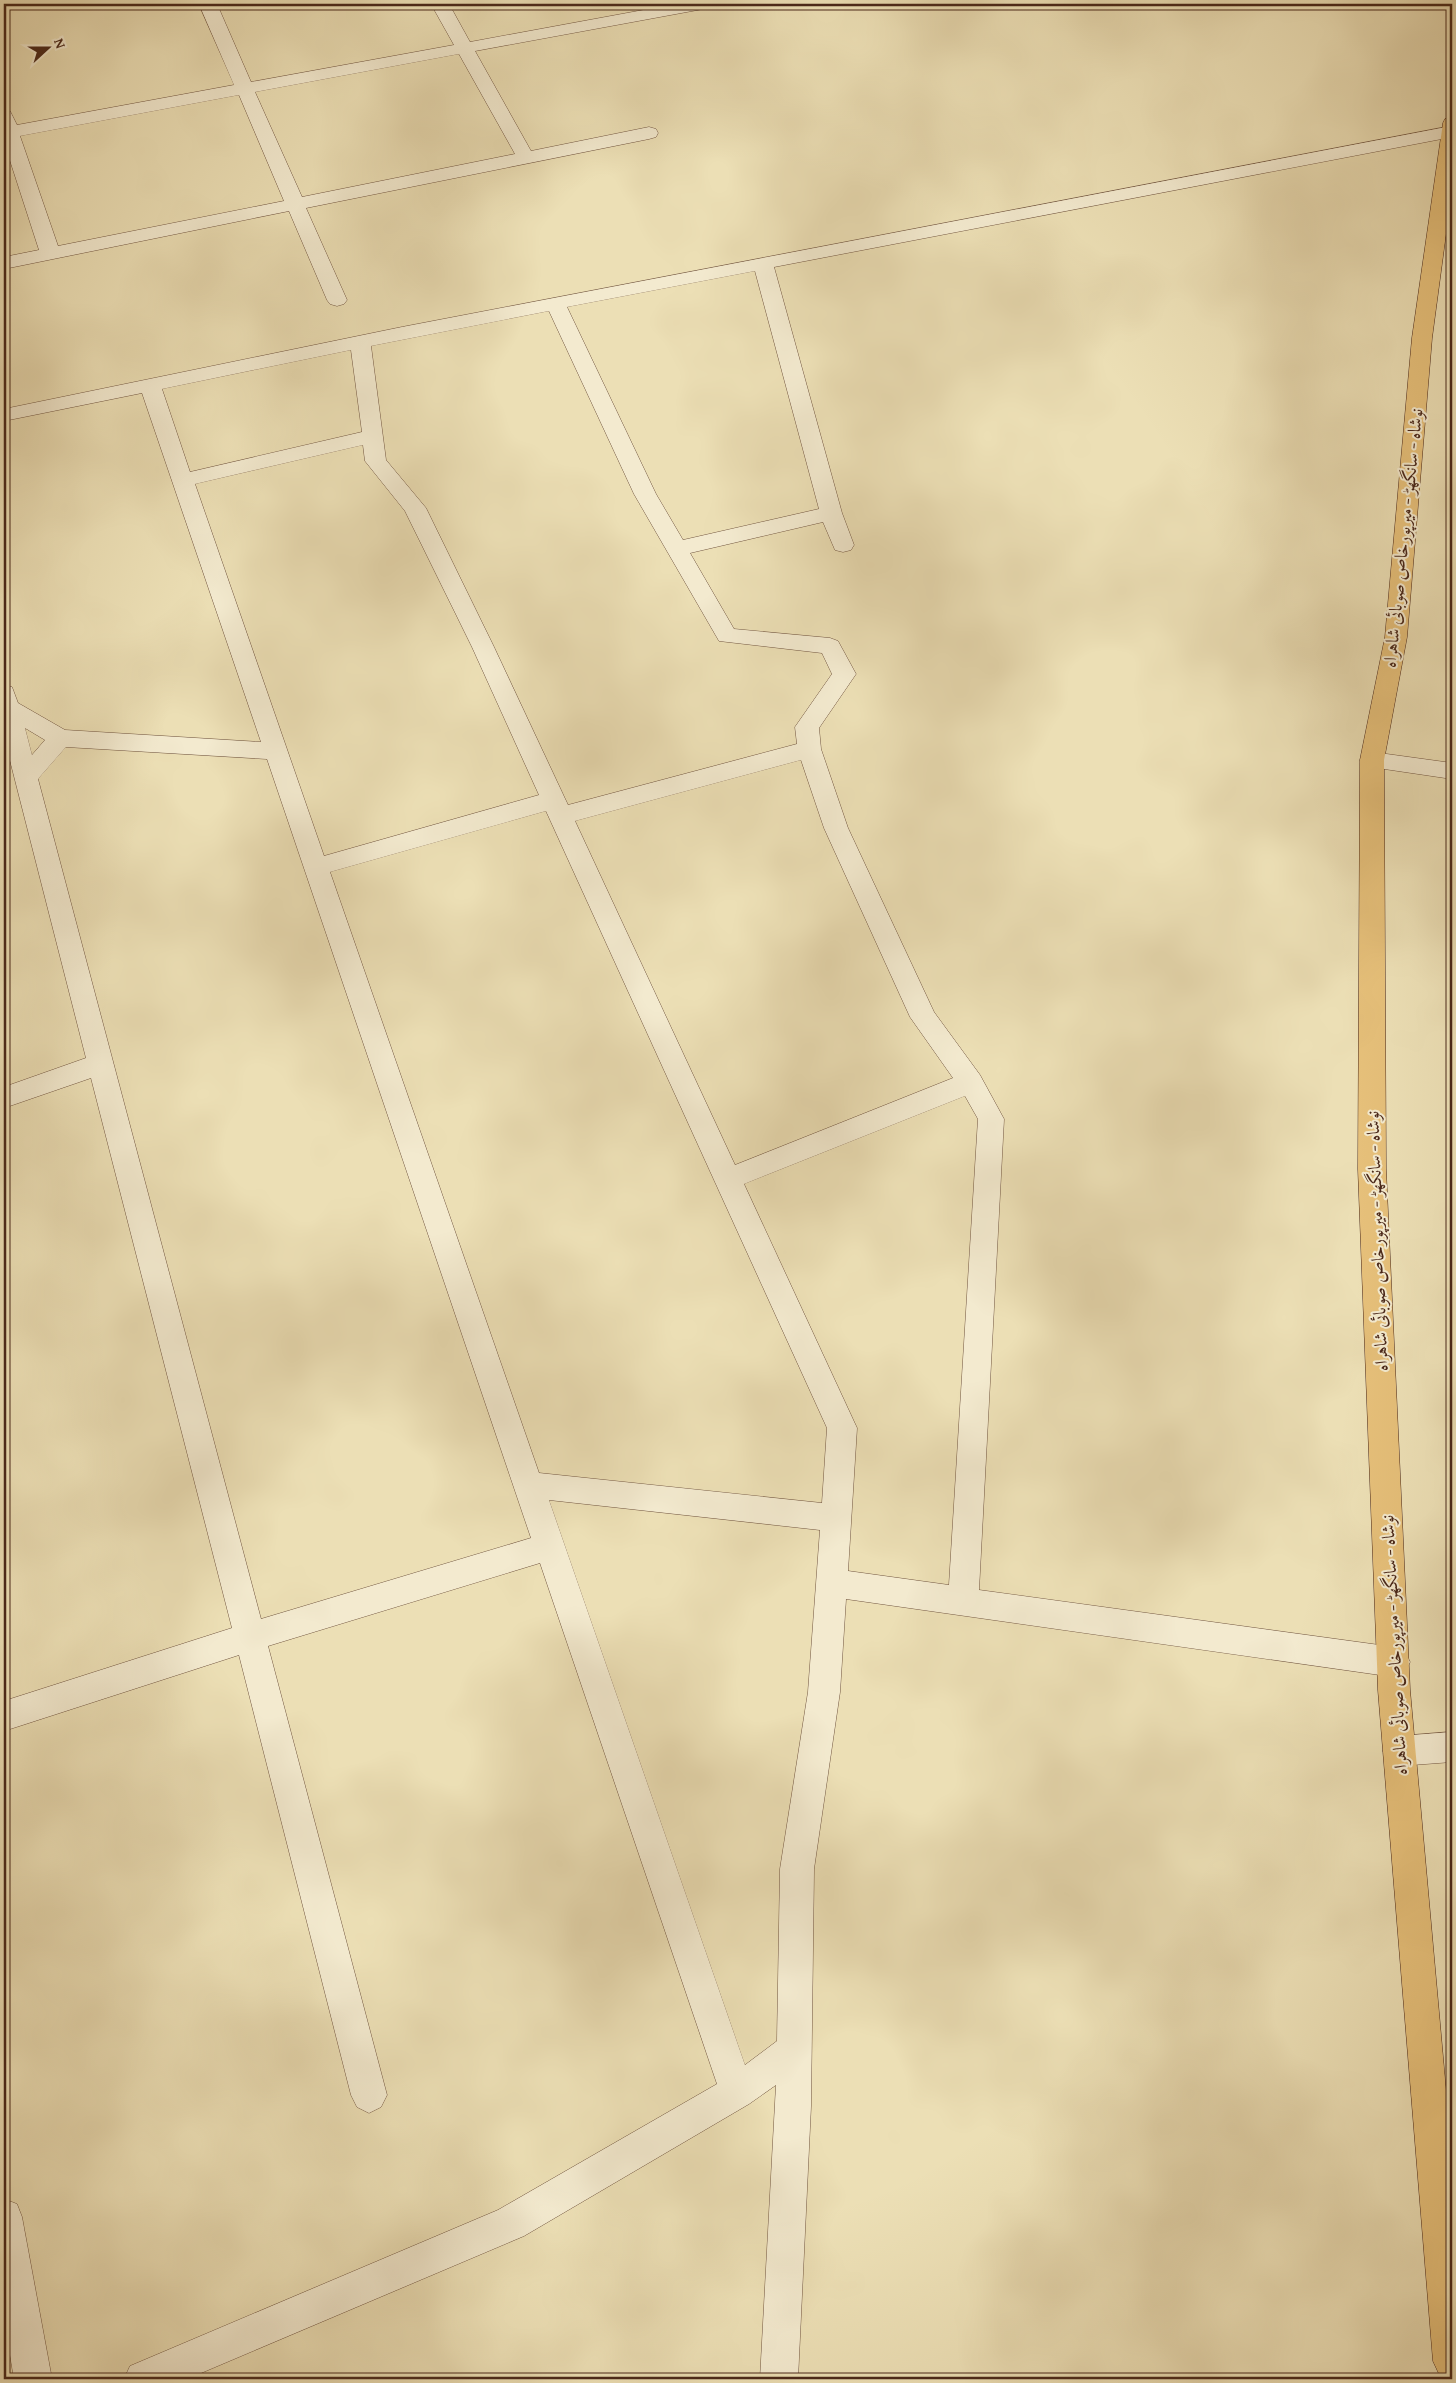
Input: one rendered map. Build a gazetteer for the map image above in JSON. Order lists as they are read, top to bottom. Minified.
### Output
{"streets":{"main road":["نوشاہ - سانگھڑ - میرپورخاص صوبائی شاہراہ"]},"north":"right"}
